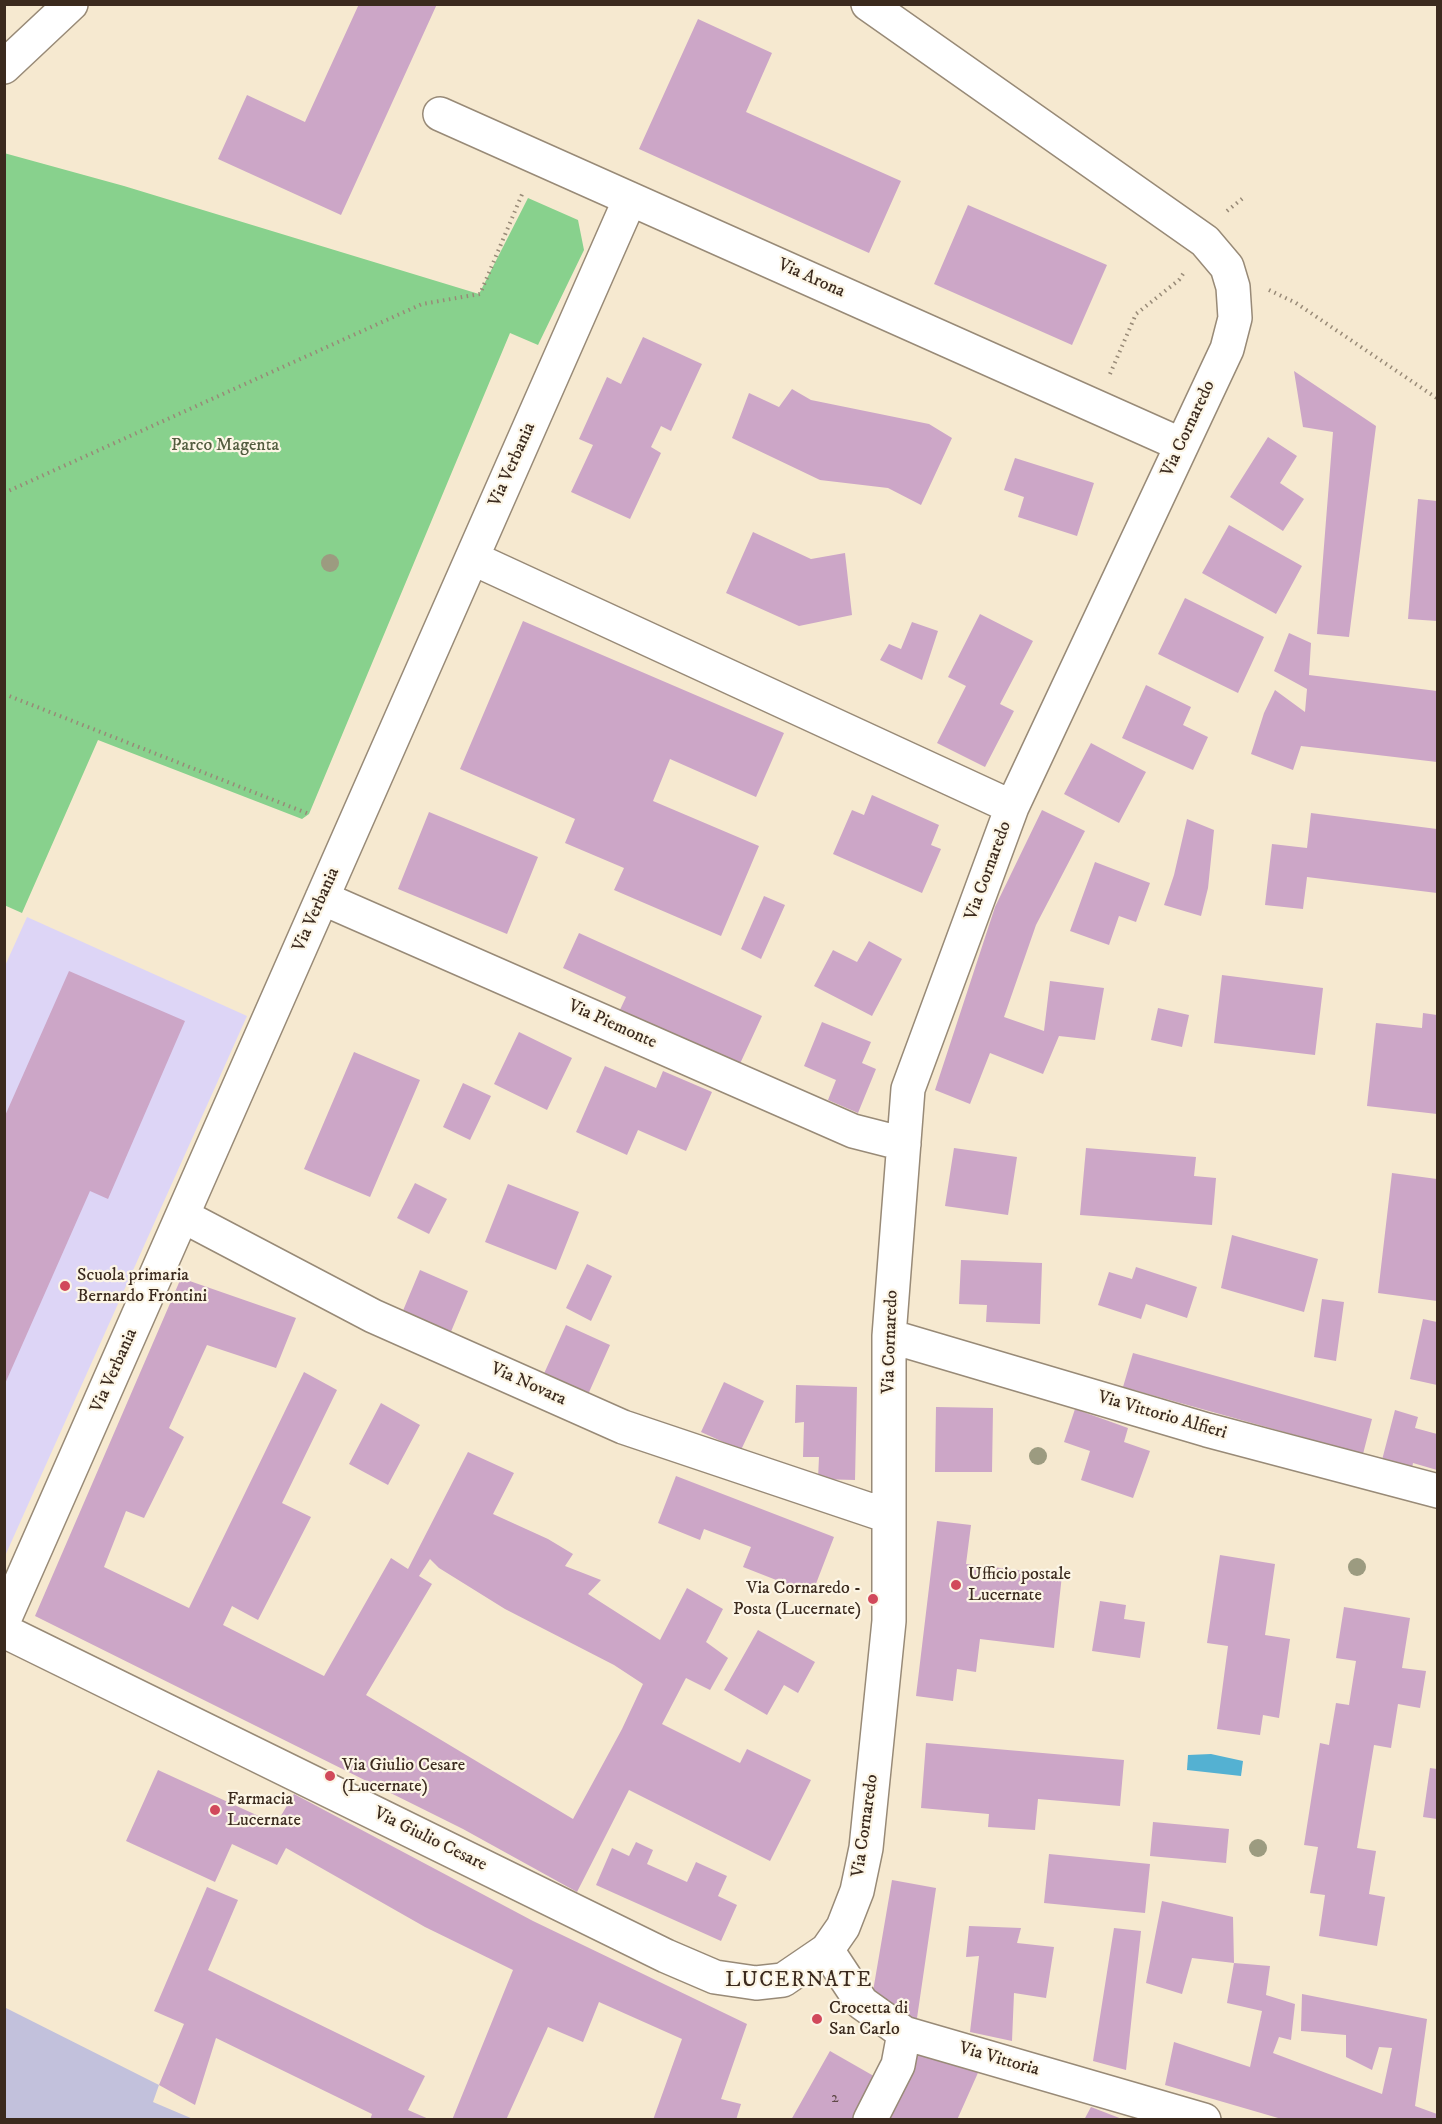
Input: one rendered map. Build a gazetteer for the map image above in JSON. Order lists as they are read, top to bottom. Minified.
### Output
{"streets":{"street":["Via Arona","Via Cornaredo","Via Verbania","Via Piemonte","Via Novara","Via Vittorio Alfieri","Via Giulio Cesare","Via Vittoria"]},"crossings":[["Via Arona","Via Cornaredo"],["Via Arona","Via Verbania"],["Via Cornaredo","Via Piemonte"],["Via Cornaredo","Via Novara"],["Via Cornaredo","Via Vittorio Alfieri"],["Via Cornaredo","Via Giulio Cesare"],["Via Cornaredo","Via Vittoria"],["Via Verbania","Via Piemonte"],["Via Verbania","Via Novara"],["Via Giulio Cesare","Via Vittoria"]],"districts":["LUCERNATE"],"parks":["Parco Magenta"],"places":["Scuola primaria Bernardo Frontini","Ufficio postale Lucernate","Via Cornaredo - Posta (Lucernate)","Via Giulio Cesare (Lucernate)","Farmacia Lucernate","Crocetta di San Carlo"],"house_numbers":["2"]}
